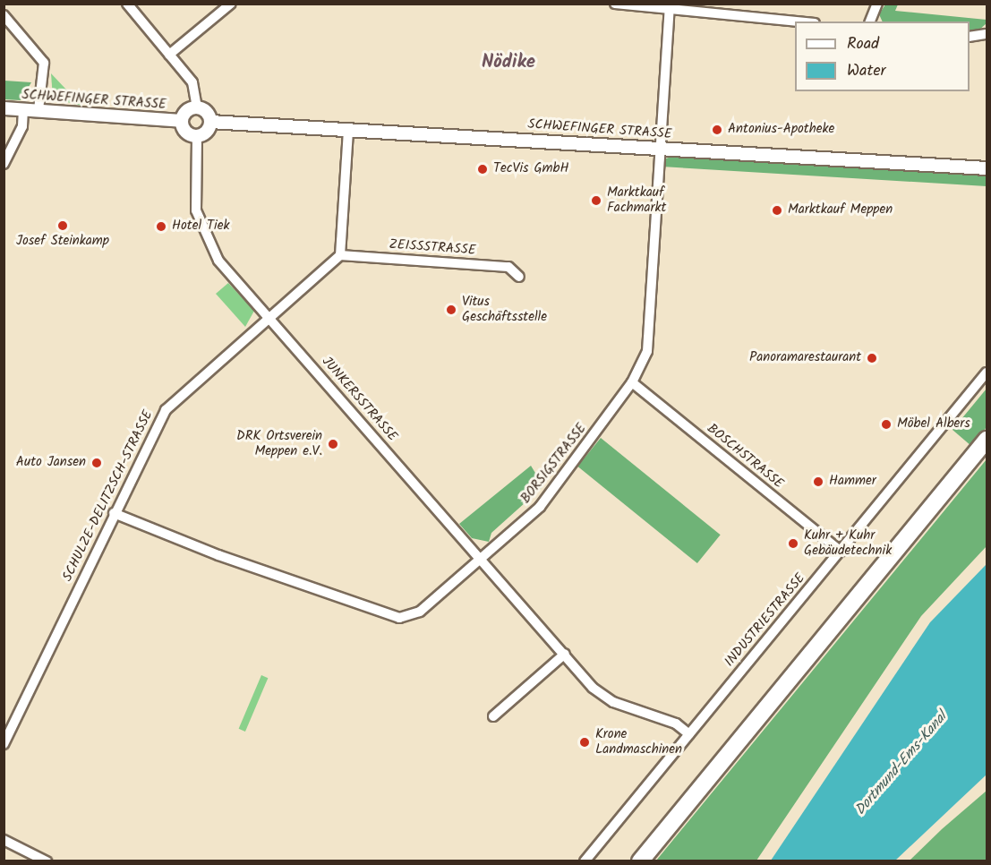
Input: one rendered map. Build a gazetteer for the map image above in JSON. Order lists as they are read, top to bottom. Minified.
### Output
{"streets":{"street":["SCHWEFINGER STRASSE","ZEISSSTRASSE","JUNKERSSTRASSE","BOSCHSTRASSE","BORSIGSTRASSE","SCHULZE-DELITZSCH-STRASSE","INDUSTRIESTRASSE"]},"crossings":[["SCHWEFINGER STRASSE","JUNKERSSTRASSE"],["SCHWEFINGER STRASSE","BORSIGSTRASSE"],["ZEISSSTRASSE","SCHULZE-DELITZSCH-STRASSE"],["JUNKERSSTRASSE","BORSIGSTRASSE"],["JUNKERSSTRASSE","SCHULZE-DELITZSCH-STRASSE"],["JUNKERSSTRASSE","INDUSTRIESTRASSE"],["BOSCHSTRASSE","BORSIGSTRASSE"],["BOSCHSTRASSE","INDUSTRIESTRASSE"],["BORSIGSTRASSE","SCHULZE-DELITZSCH-STRASSE"]],"districts":["Nödike"],"water":["Dortmund-Ems-Kanal"],"places":["Antonius-Apotheke","TecVis GmbH","Marktkauf Fachmarkt","Marktkauf Meppen","Josef Steinkamp","Hotel Tiek","Vitus Geschäftsstelle","Panoramarestaurant","Möbel Albers","DRK Ortsverein Meppen e.V.","Auto Jansen","Hammer","Kuhr + Kuhr Gebäudetechnik","Krone Landmaschinen"],"legend":["Road","Water"]}
